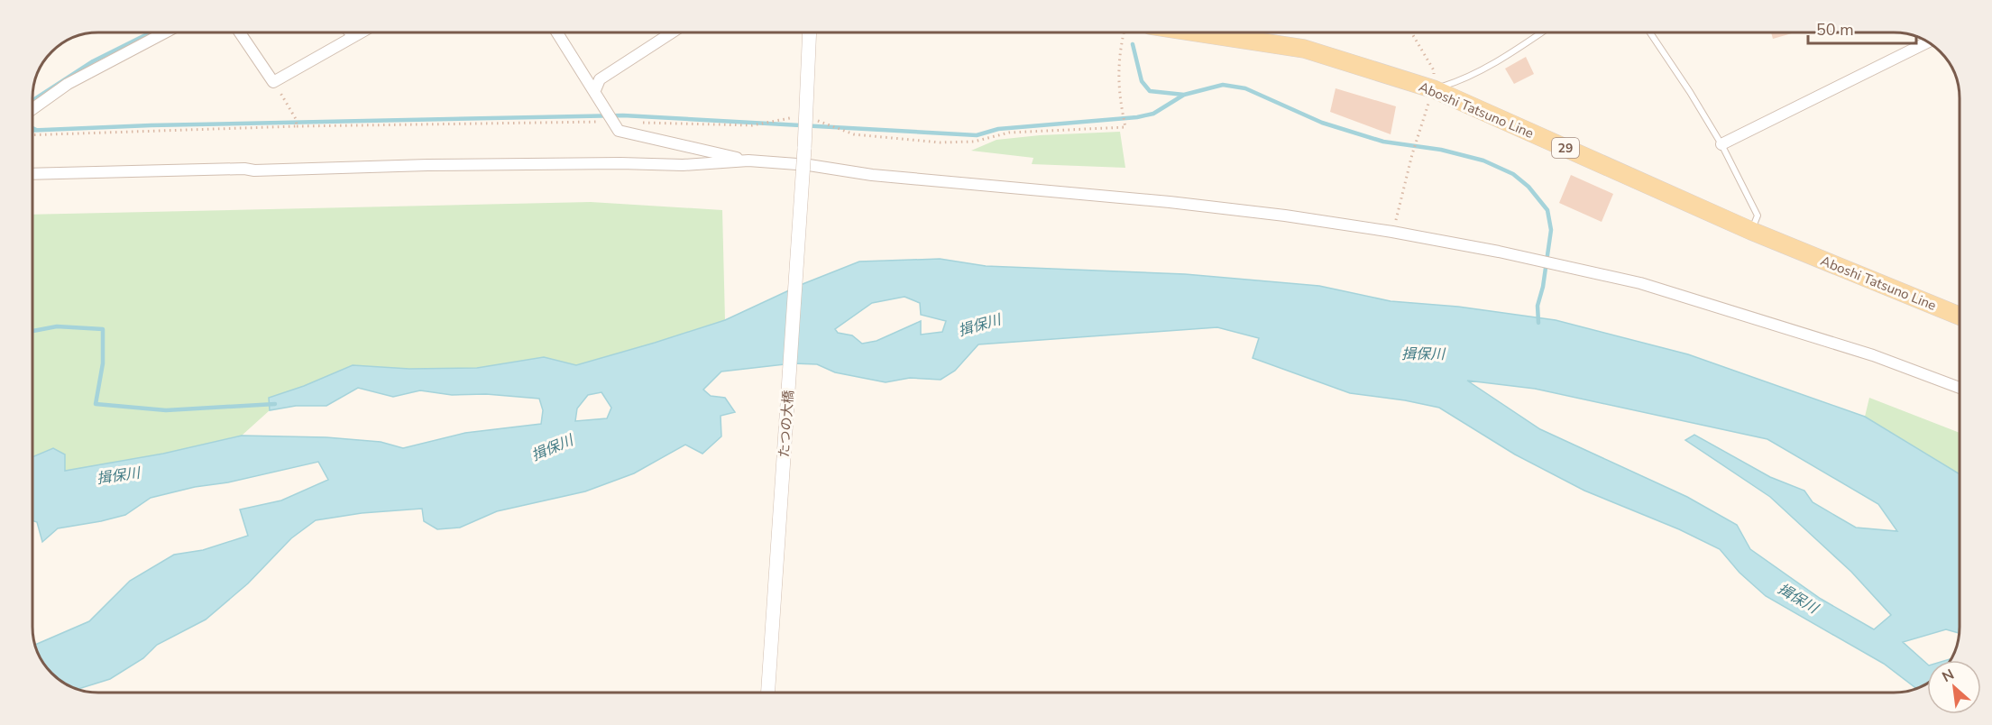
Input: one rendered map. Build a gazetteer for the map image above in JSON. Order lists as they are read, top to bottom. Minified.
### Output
{"streets":{"main road":["Aboshi Tatsuno Line","29"],"street":["たつの大橋"]},"water":["揖保川"],"scale_bar":"50 m","north":"top left"}
